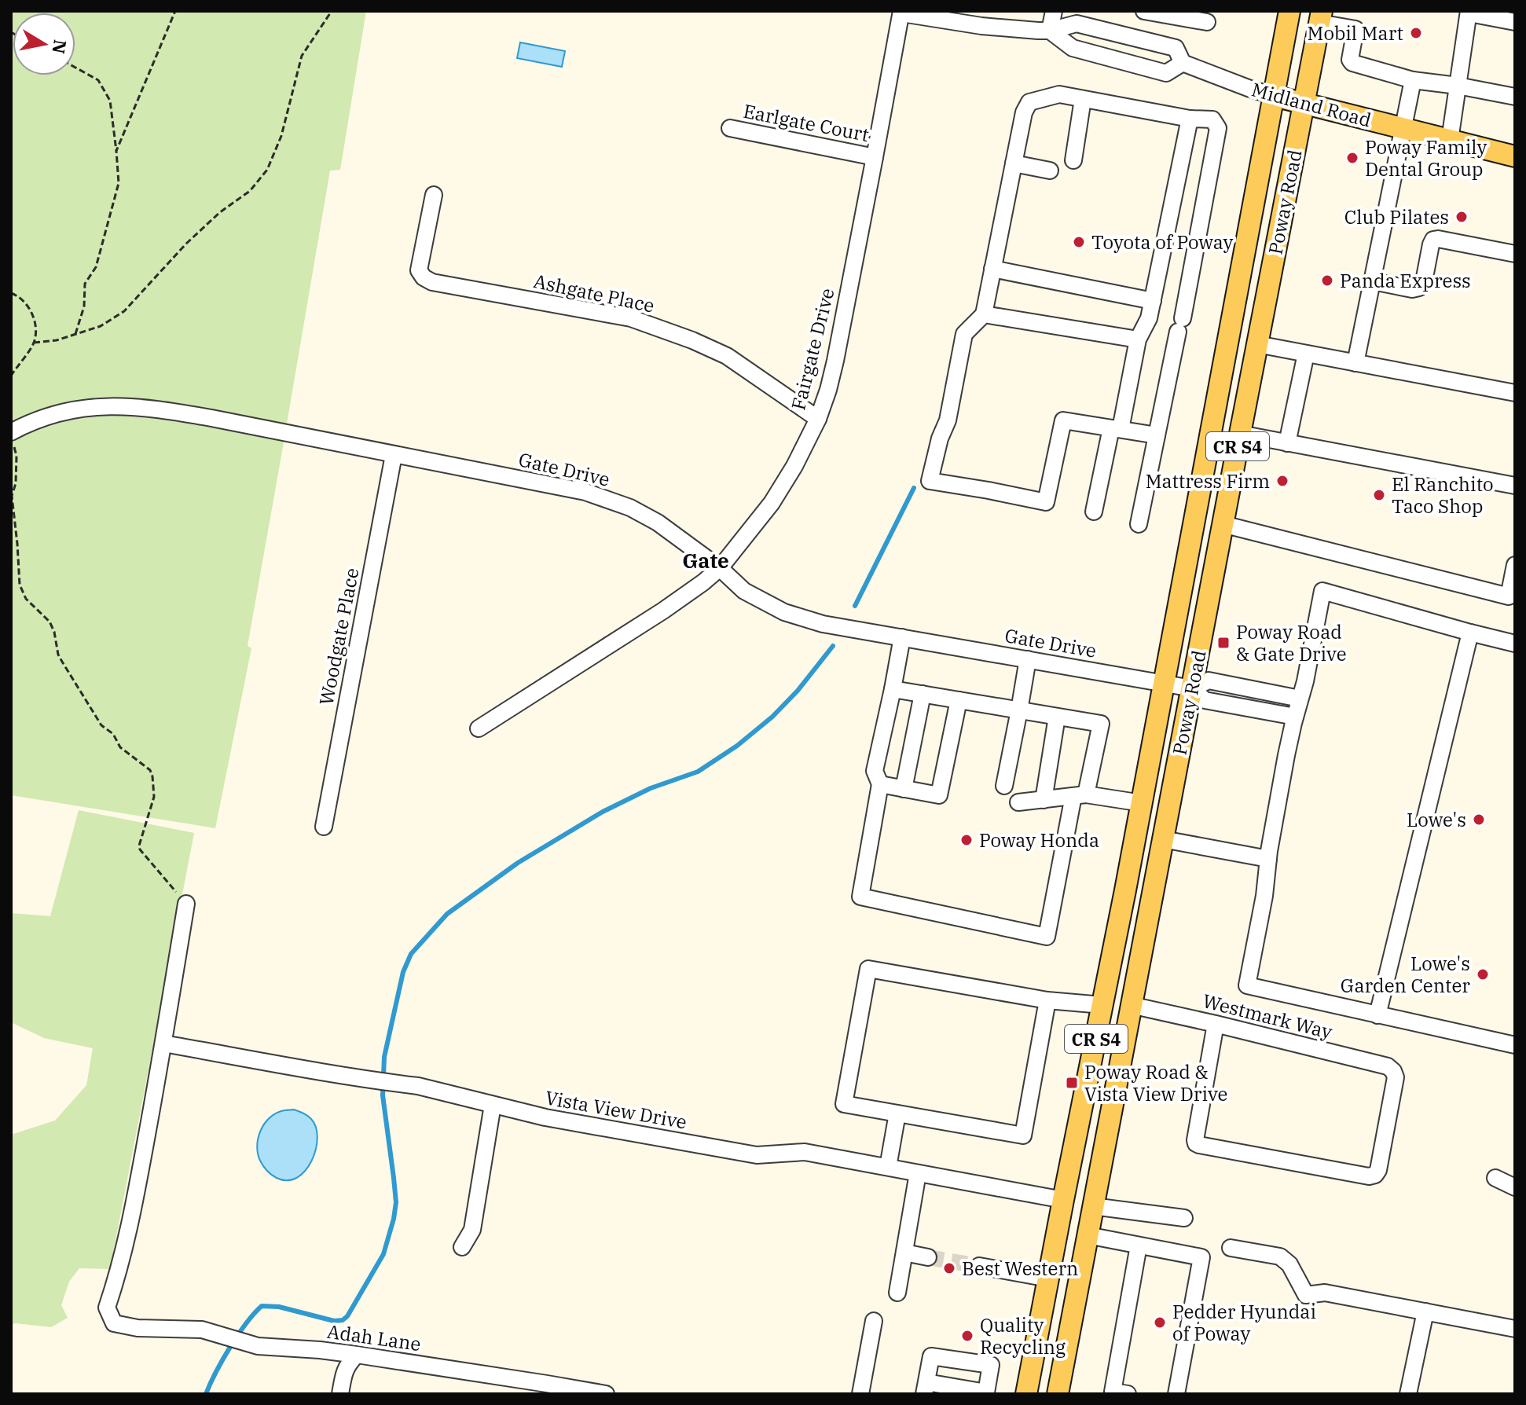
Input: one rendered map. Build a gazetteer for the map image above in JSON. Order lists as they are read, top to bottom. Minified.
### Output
{"streets":{"main road":["Midland Road","Poway Road","CR S4"],"street":["Earlgate Court","Ashgate Place","Fairgate Drive","Gate Drive","Woodgate Place","Westmark Way","Vista View Drive","Adah Lane"]},"crossings":[["Midland Road","Poway Road"],["Midland Road","Fairgate Drive"],["Earlgate Court","Fairgate Drive"],["Poway Road","Gate Drive"],["Poway Road","Westmark Way"],["Poway Road","Vista View Drive"],["Ashgate Place","Fairgate Drive"],["Fairgate Drive","Gate Drive"],["Gate Drive","Woodgate Place"],["Vista View Drive","Adah Lane"]],"districts":["Gate"],"places":{"other":["Mobil Mart","Poway Family Dental Group","Club Pilates","Toyota of Poway","Panda Express","Mattress Firm","El Ranchito Taco Shop","Lowe's","Poway Honda","Lowe's Garden Center","Best Western","Pedder Hyundai of Poway","Quality Recycling"],"transit":["Poway Road & Gate Drive","Poway Road & Vista View Drive"]},"north":"right"}
